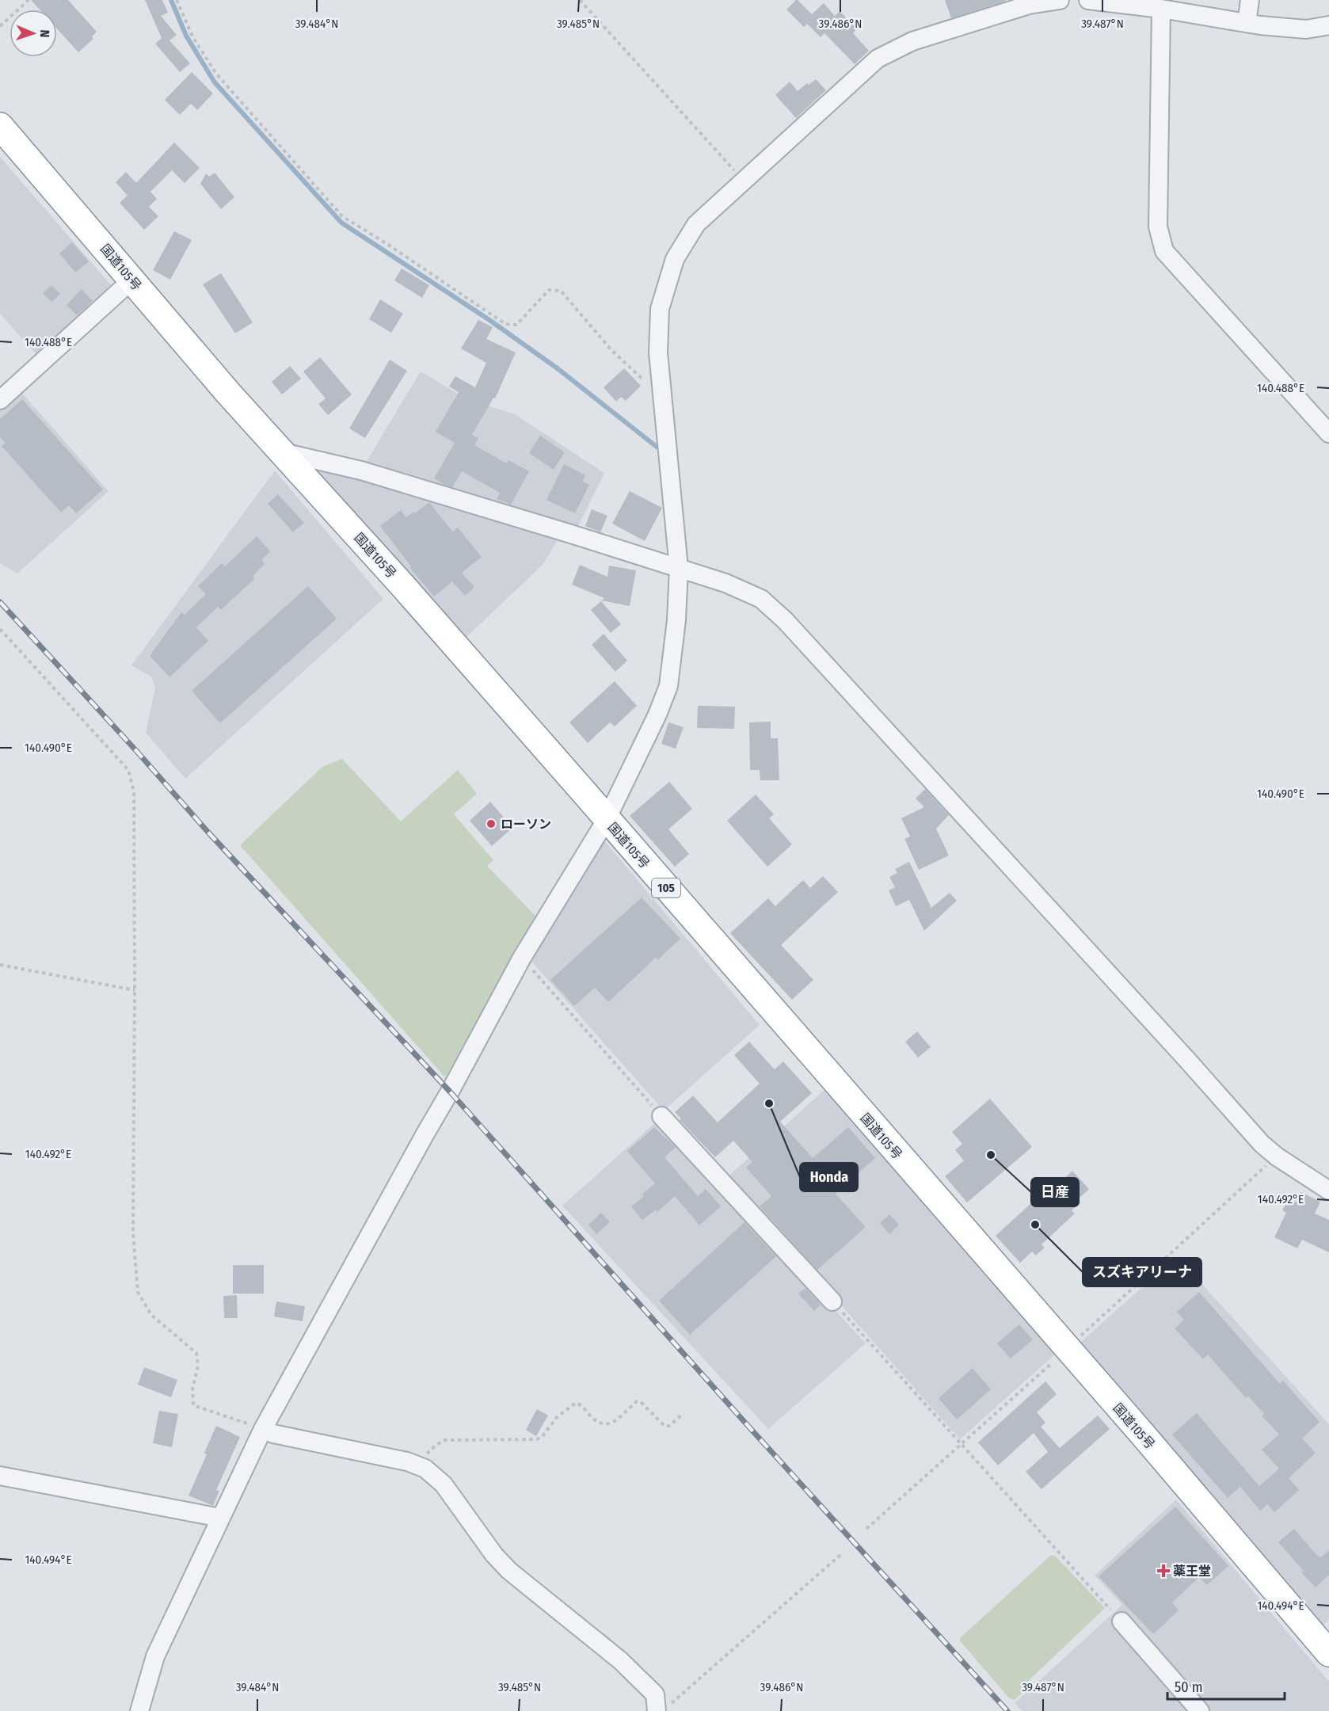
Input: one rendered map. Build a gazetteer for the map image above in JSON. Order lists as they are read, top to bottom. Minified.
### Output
{"streets":{"highway":["国道105号","105"]},"places":{"other":["ローソン","Honda","日産","スズキアリーナ"],"health":["薬王堂"]},"scale_bar":"50 m","north":"right","coordinates":["39.484°N","39.485°N","39.486°N","39.487°N","140.488°E","140.490°E","140.492°E","140.494°E"]}
